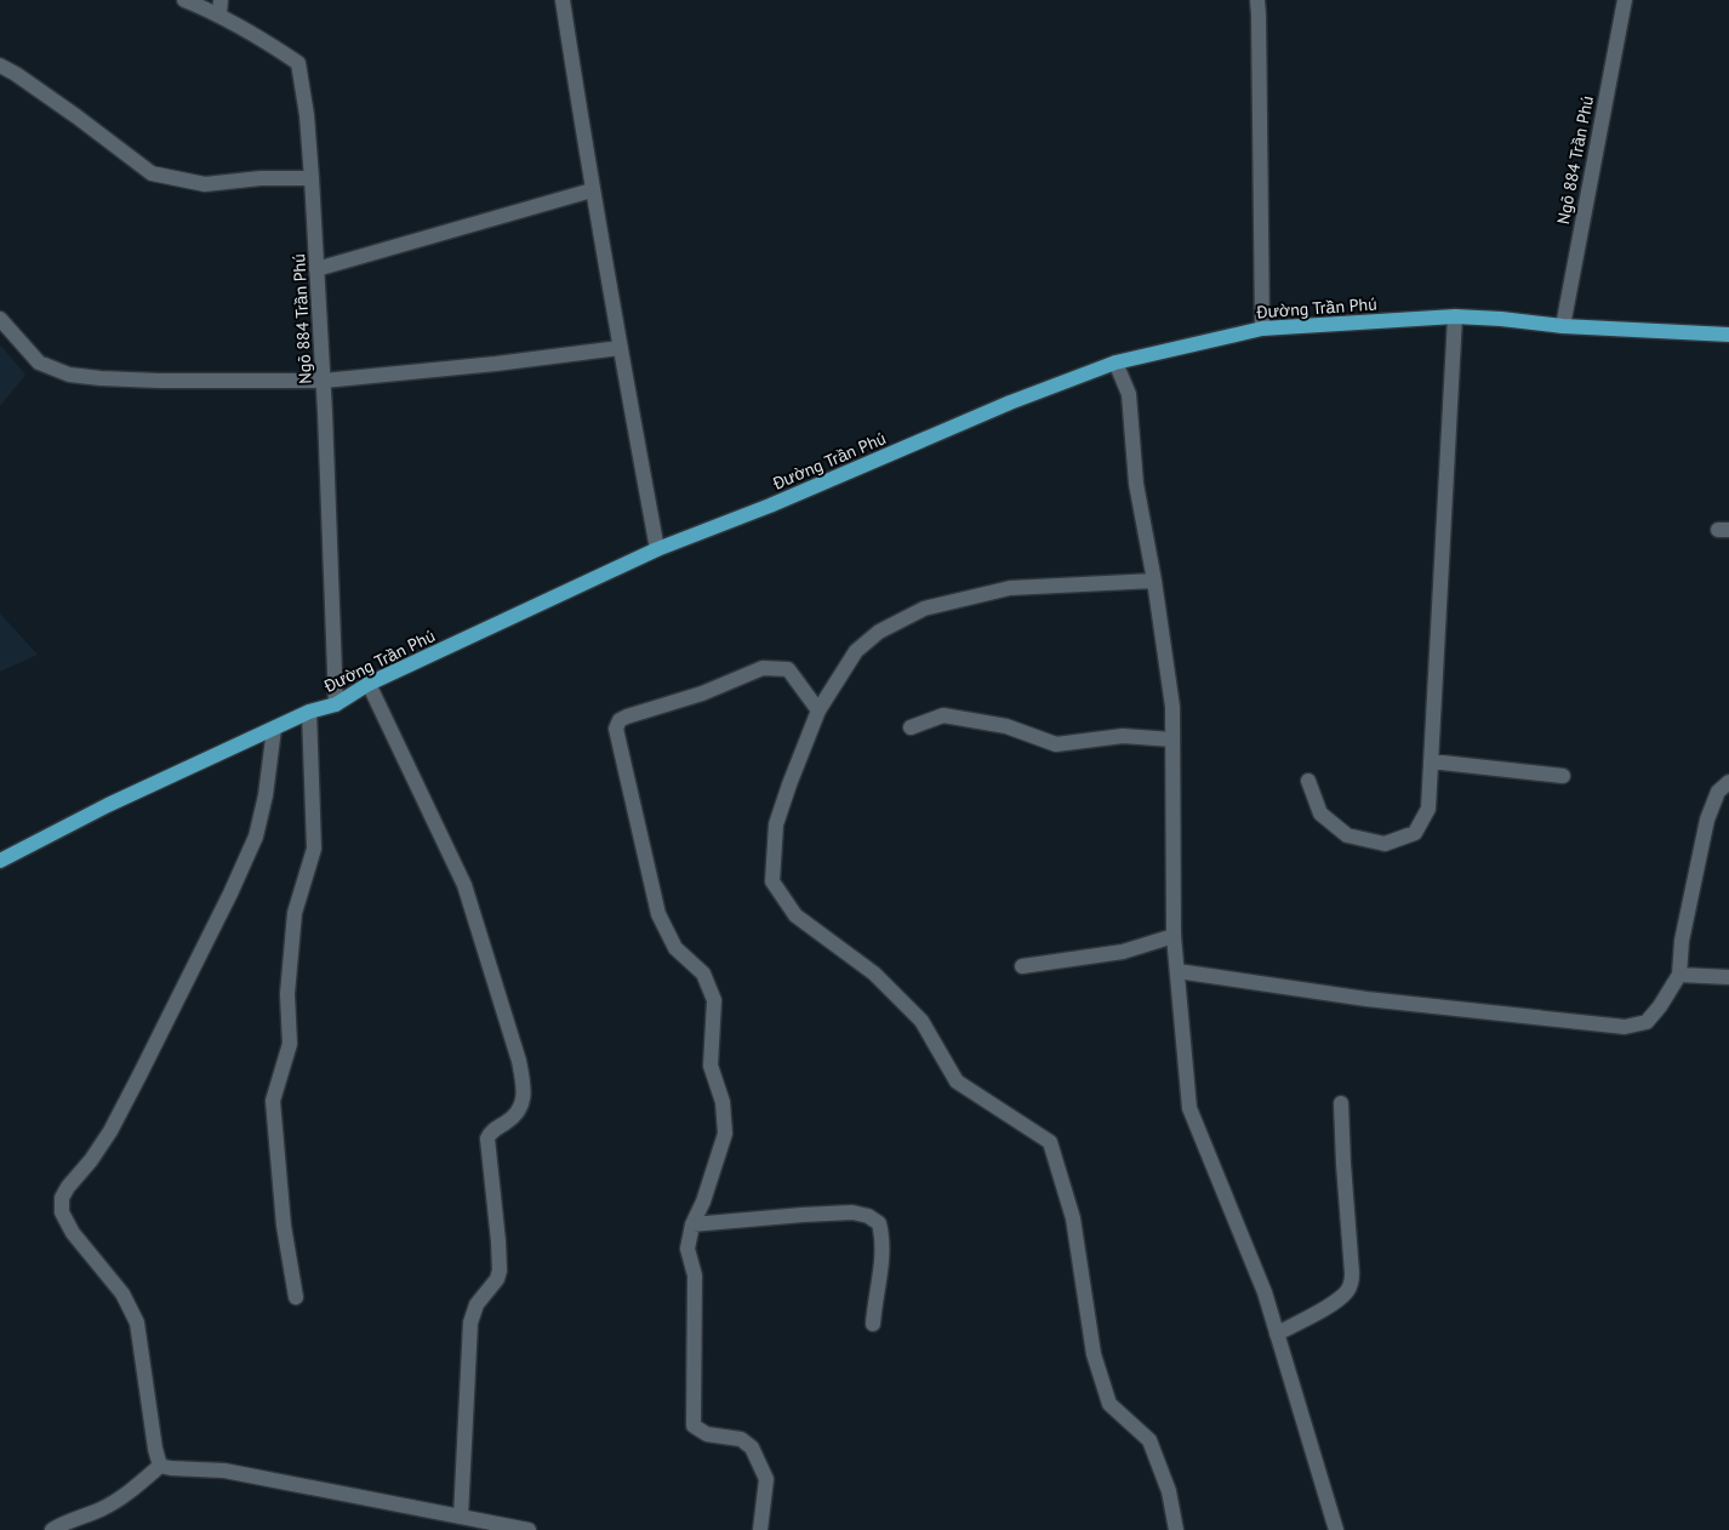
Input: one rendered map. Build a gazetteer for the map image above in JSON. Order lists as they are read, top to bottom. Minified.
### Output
{"streets":{"main road":["Đường Trần Phú"],"street":["Ngõ 884 Trần Phú"]},"crossings":[["Ngõ 884 Trần Phú","Đường Trần Phú"]]}
